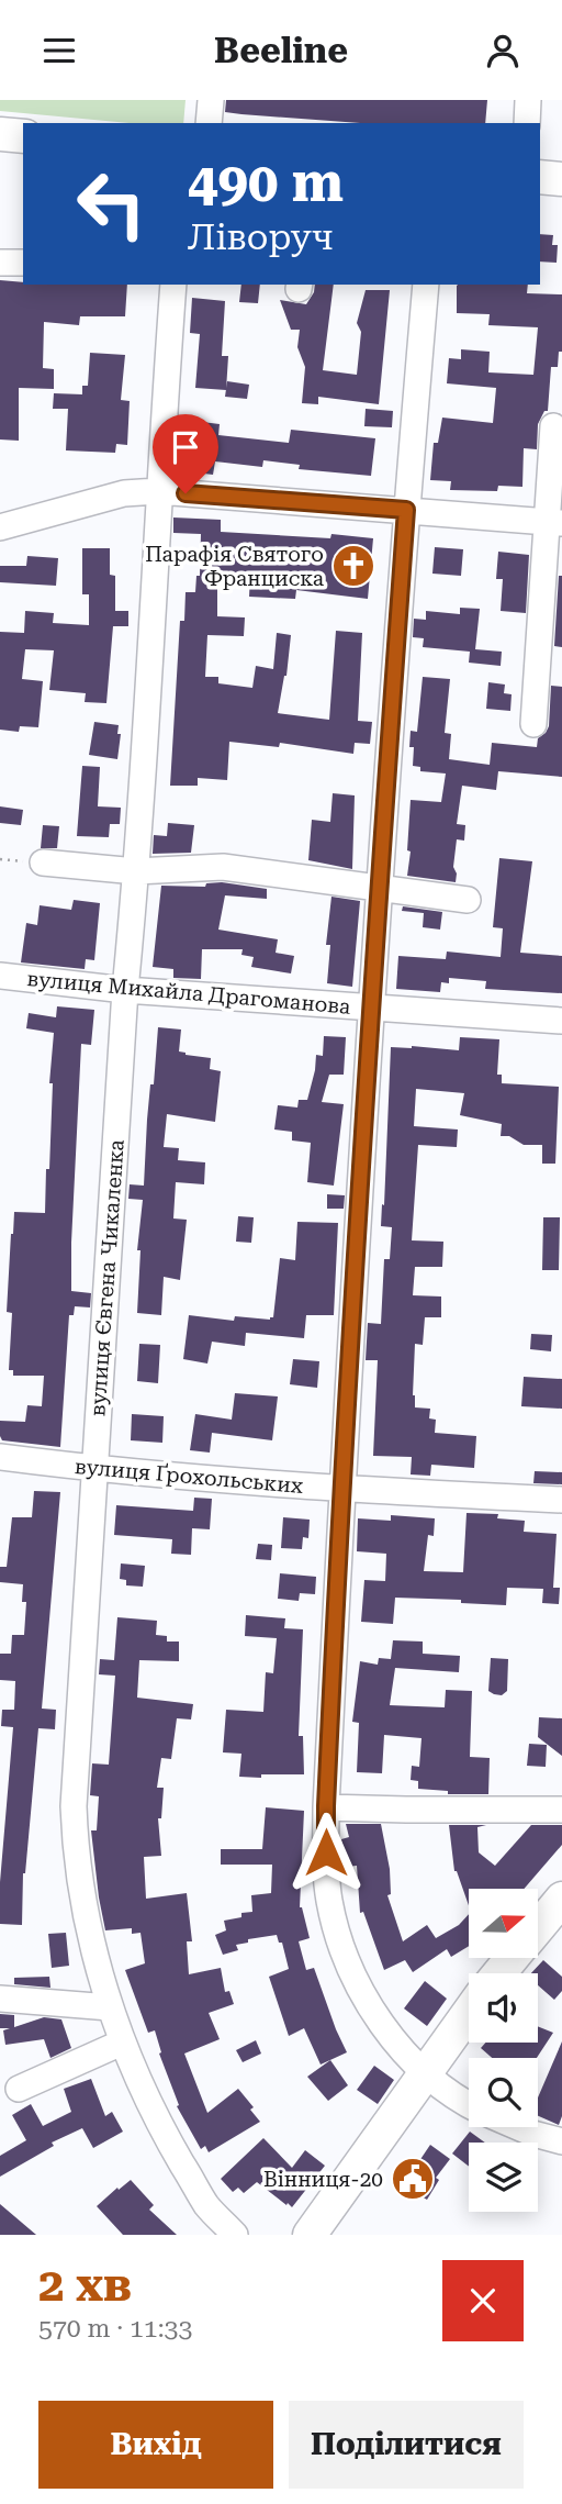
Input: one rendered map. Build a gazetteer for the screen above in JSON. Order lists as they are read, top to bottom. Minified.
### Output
{"streets":{"street":["вулиця Михайла Драгоманова","вулиця Євгена Чикаленка","вулиця Ґрохольських"]},"crossings":[["вулиця Михайла Драгоманова","вулиця Євгена Чикаленка"],["вулиця Євгена Чикаленка","вулиця Ґрохольських"]],"places":{"church":["Парафія Святого Франциска"],"public building":["Вінниця-20"]},"north":"right","page":{"header":"Beeline","turn":["490 m","Ліворуч"],"heading":["2 хв","570 m · 11:33"],"buttons":["Вихід","Поділитися"]}}
